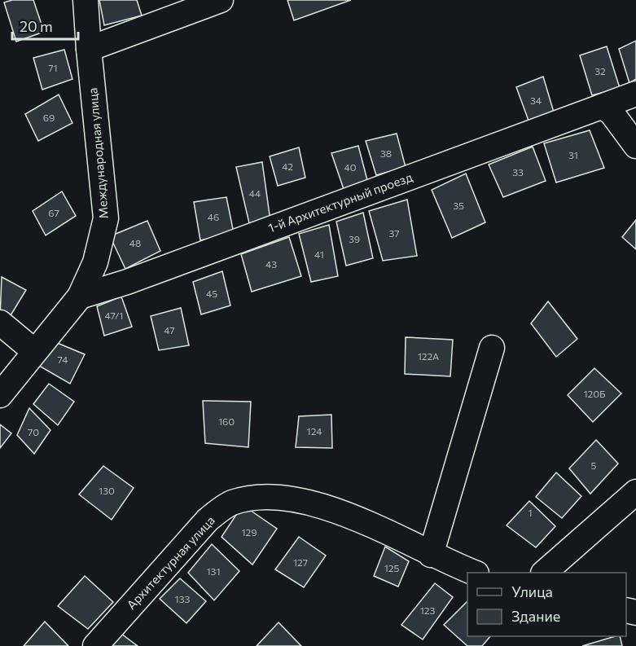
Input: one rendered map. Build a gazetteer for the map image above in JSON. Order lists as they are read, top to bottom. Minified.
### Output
{"streets":{"street":["Международная улица","1-й Архитектурный проезд","Архитектурная улица"]},"crossings":[["Международная улица","1-й Архитектурный проезд"]],"house_numbers":["71","32","34","69","38","31","42","40","33","44","35","67","46","37","39","48","41","43","45","47/1","47","122А","74","120Б","160","124","70","5","130","1","129","127","125","131","133","123"],"legend":["Улица","Здание"],"scale_bar":"20 m"}
